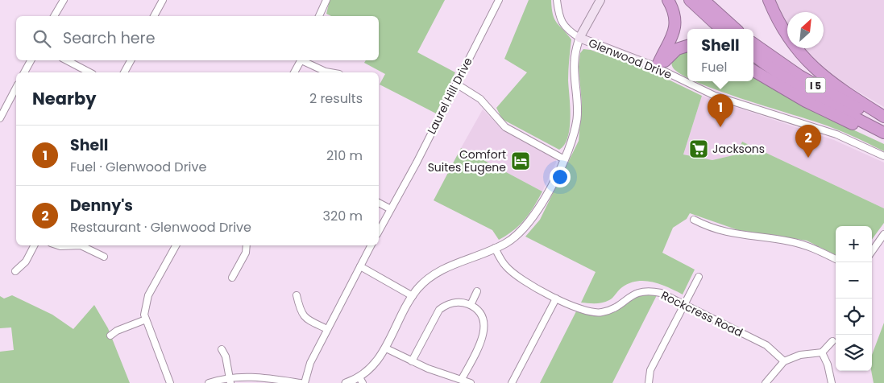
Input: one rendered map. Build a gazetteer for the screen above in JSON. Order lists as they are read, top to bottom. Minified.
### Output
{"streets":{"highway":["I 5"],"main road":["Glenwood Drive"],"street":["Laurel Hill Drive","Rockcress Road"]},"places":{"supermarket":["Jacksons"],"hotel":["Comfort Suites Eugene"]},"north":"top right","page":{"search":"Search here","popup":["Shell","Fuel"],"heading":["Nearby","2 results"],"pins":["1","2"],"list":[{"mark":"1","name":"Shell","note":"Fuel · Glenwood Drive","value":"210 m"},{"mark":"2","name":"Denny's","note":"Restaurant · Glenwood Drive","value":"320 m"}],"map_buttons":["+","−"]}}
